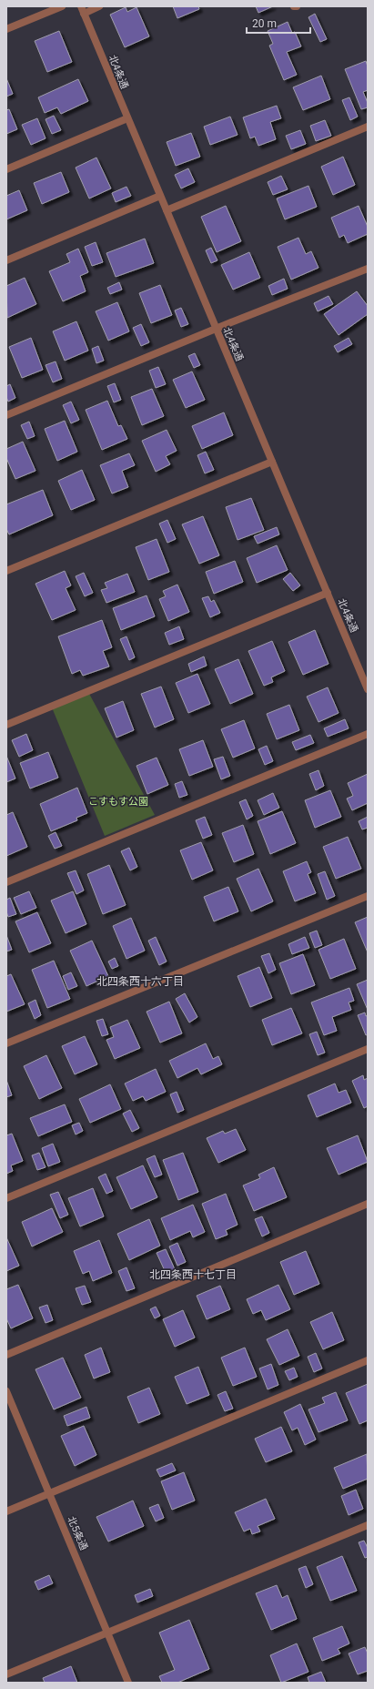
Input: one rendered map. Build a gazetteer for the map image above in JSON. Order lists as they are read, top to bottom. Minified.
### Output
{"streets":{"street":["北4条通","北5条通"]},"districts":["北四条西十六丁目","北四条西十七丁目"],"parks":["こすもす公園"],"scale_bar":"20 m"}
